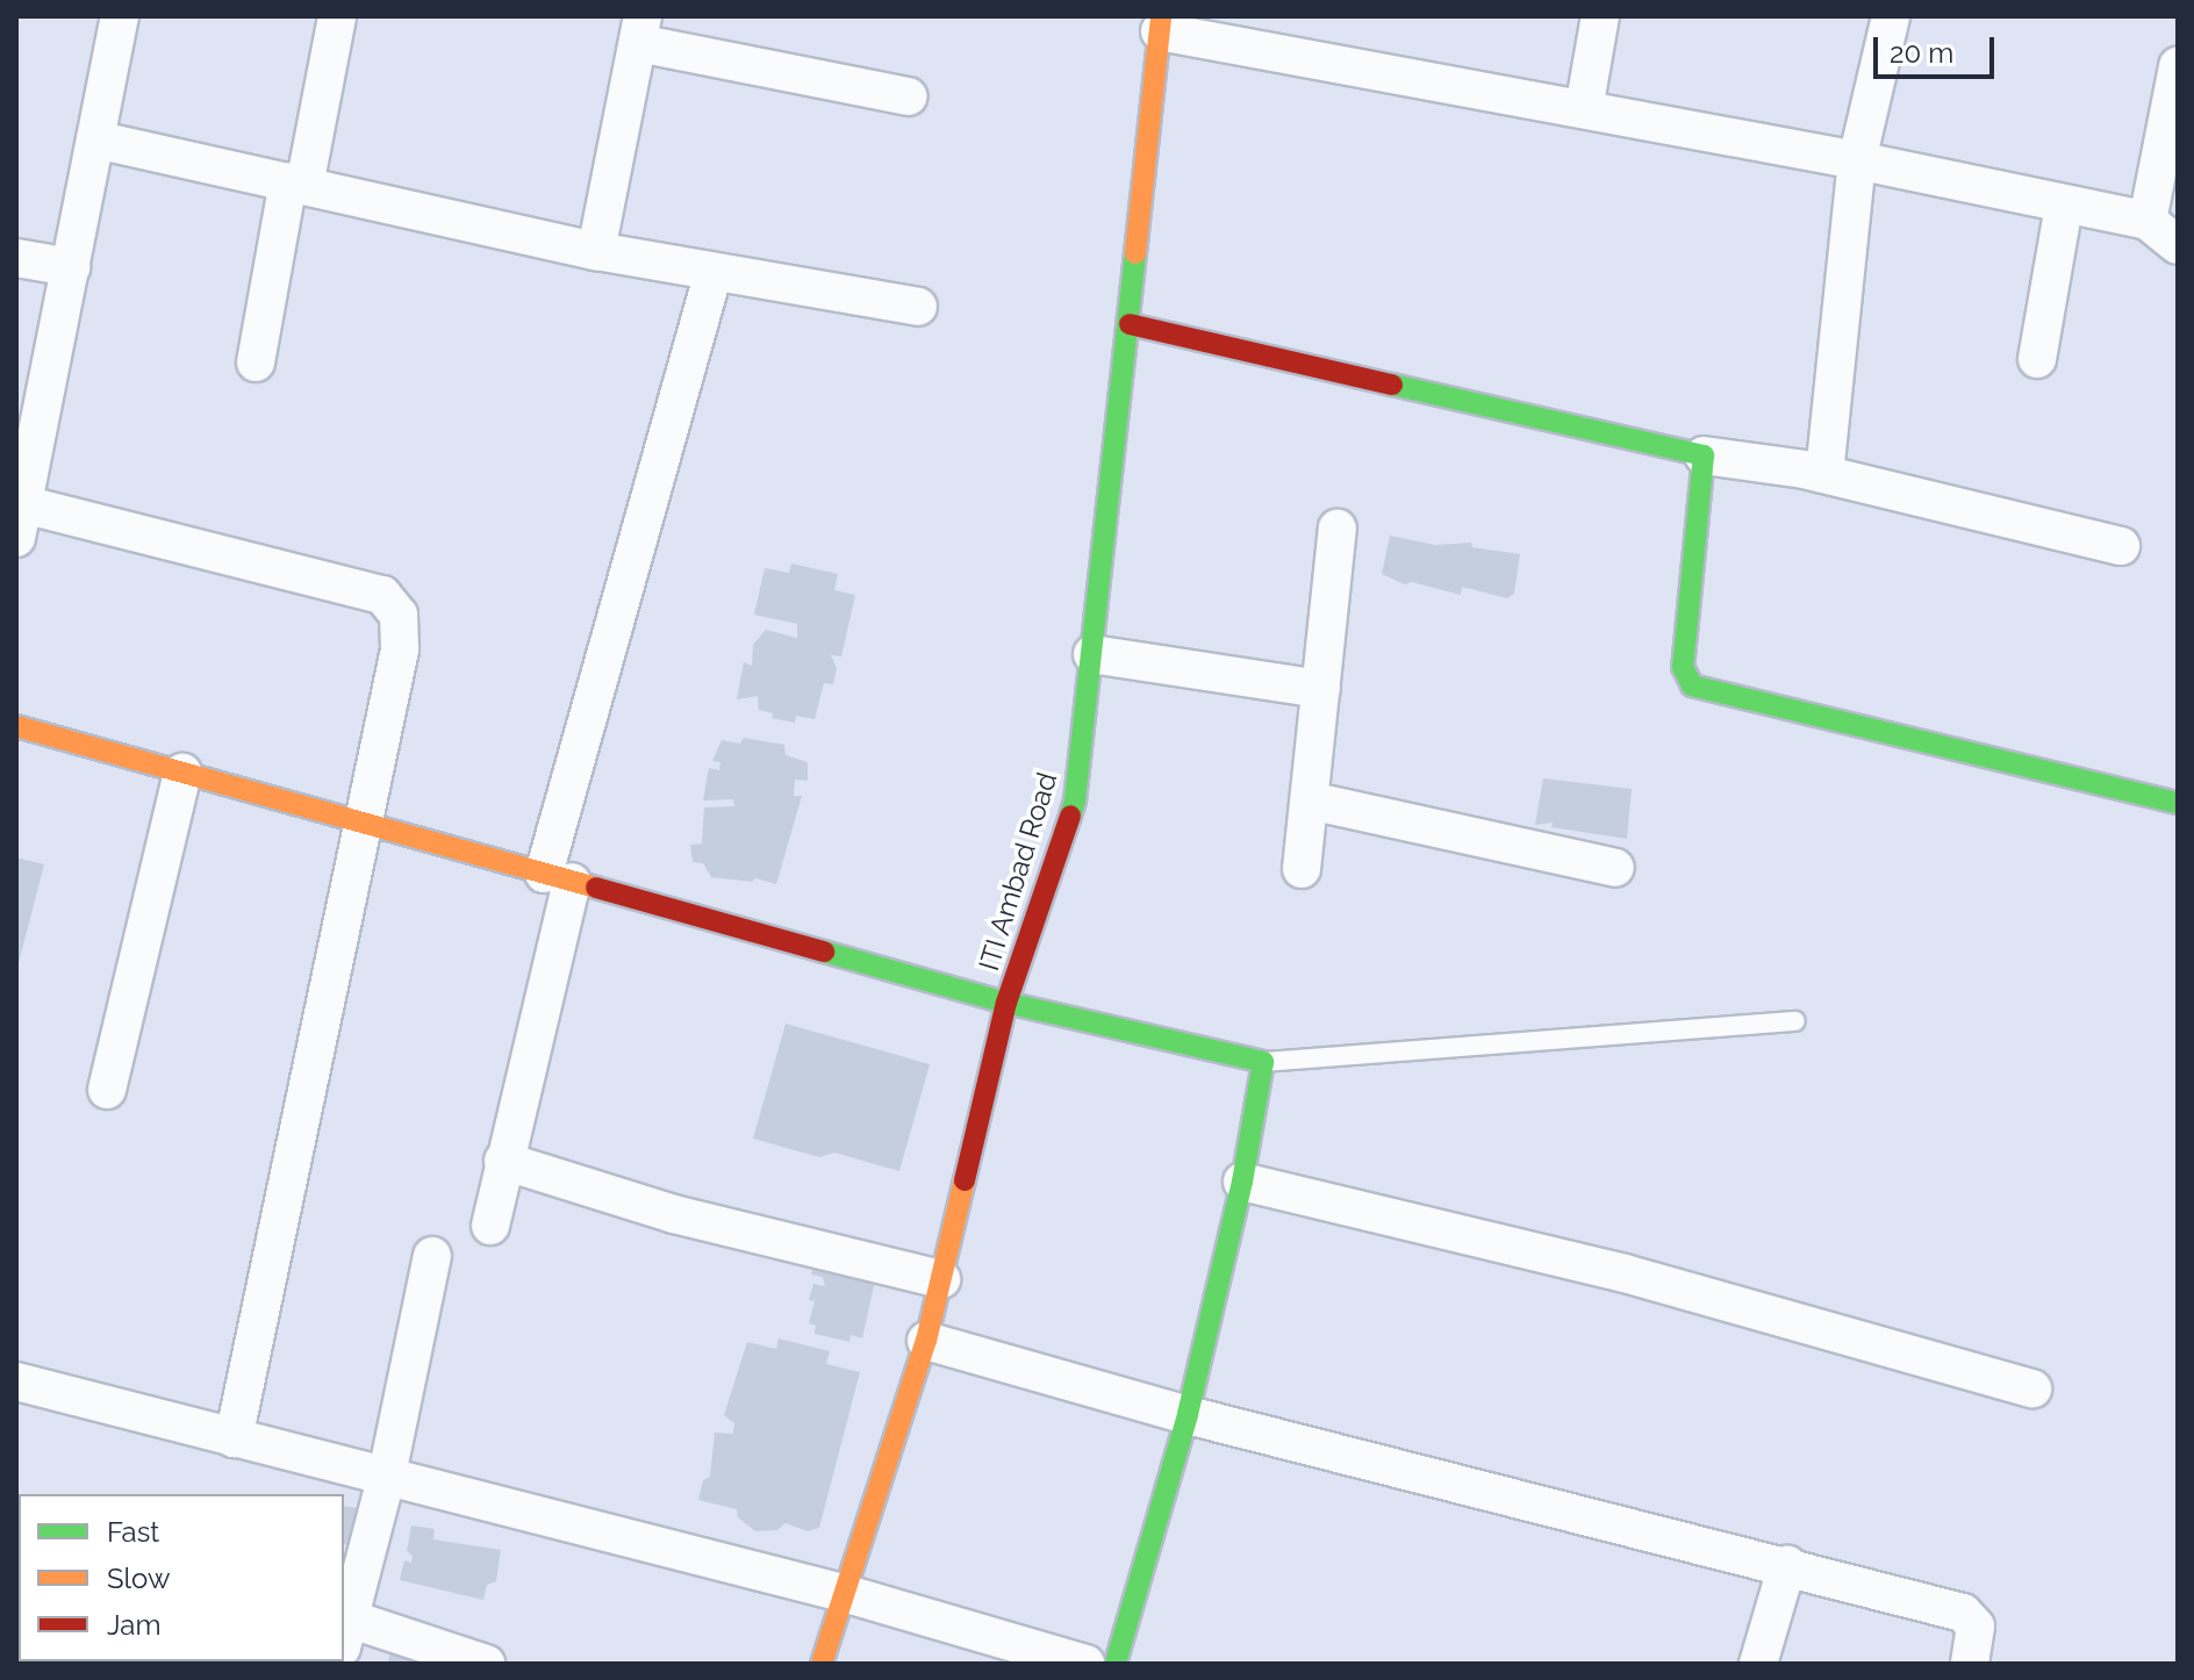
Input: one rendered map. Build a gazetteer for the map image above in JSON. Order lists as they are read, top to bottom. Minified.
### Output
{"streets":{"street":["ITI Ambad Road"]},"legend":["Fast","Slow","Jam"],"scale_bar":"20 m"}
